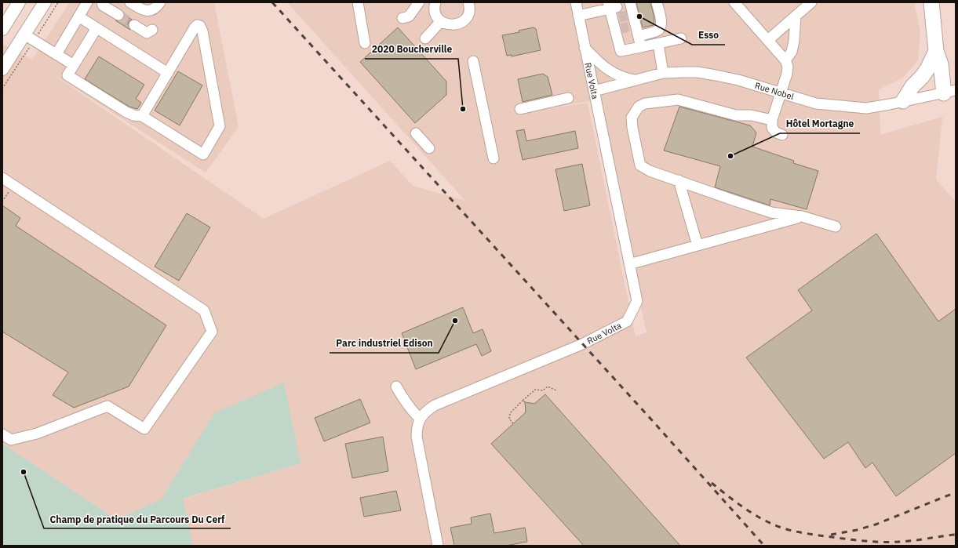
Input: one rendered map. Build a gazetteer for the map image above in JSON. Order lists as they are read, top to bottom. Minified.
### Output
{"streets":{"street":["Rue Volta","Rue Nobel"]},"crossings":[["Rue Volta","Rue Nobel"]],"places":["Esso","2020 Boucherville","Hôtel Mortagne","Parc industriel Edison","Champ de pratique du Parcours Du Cerf"]}
